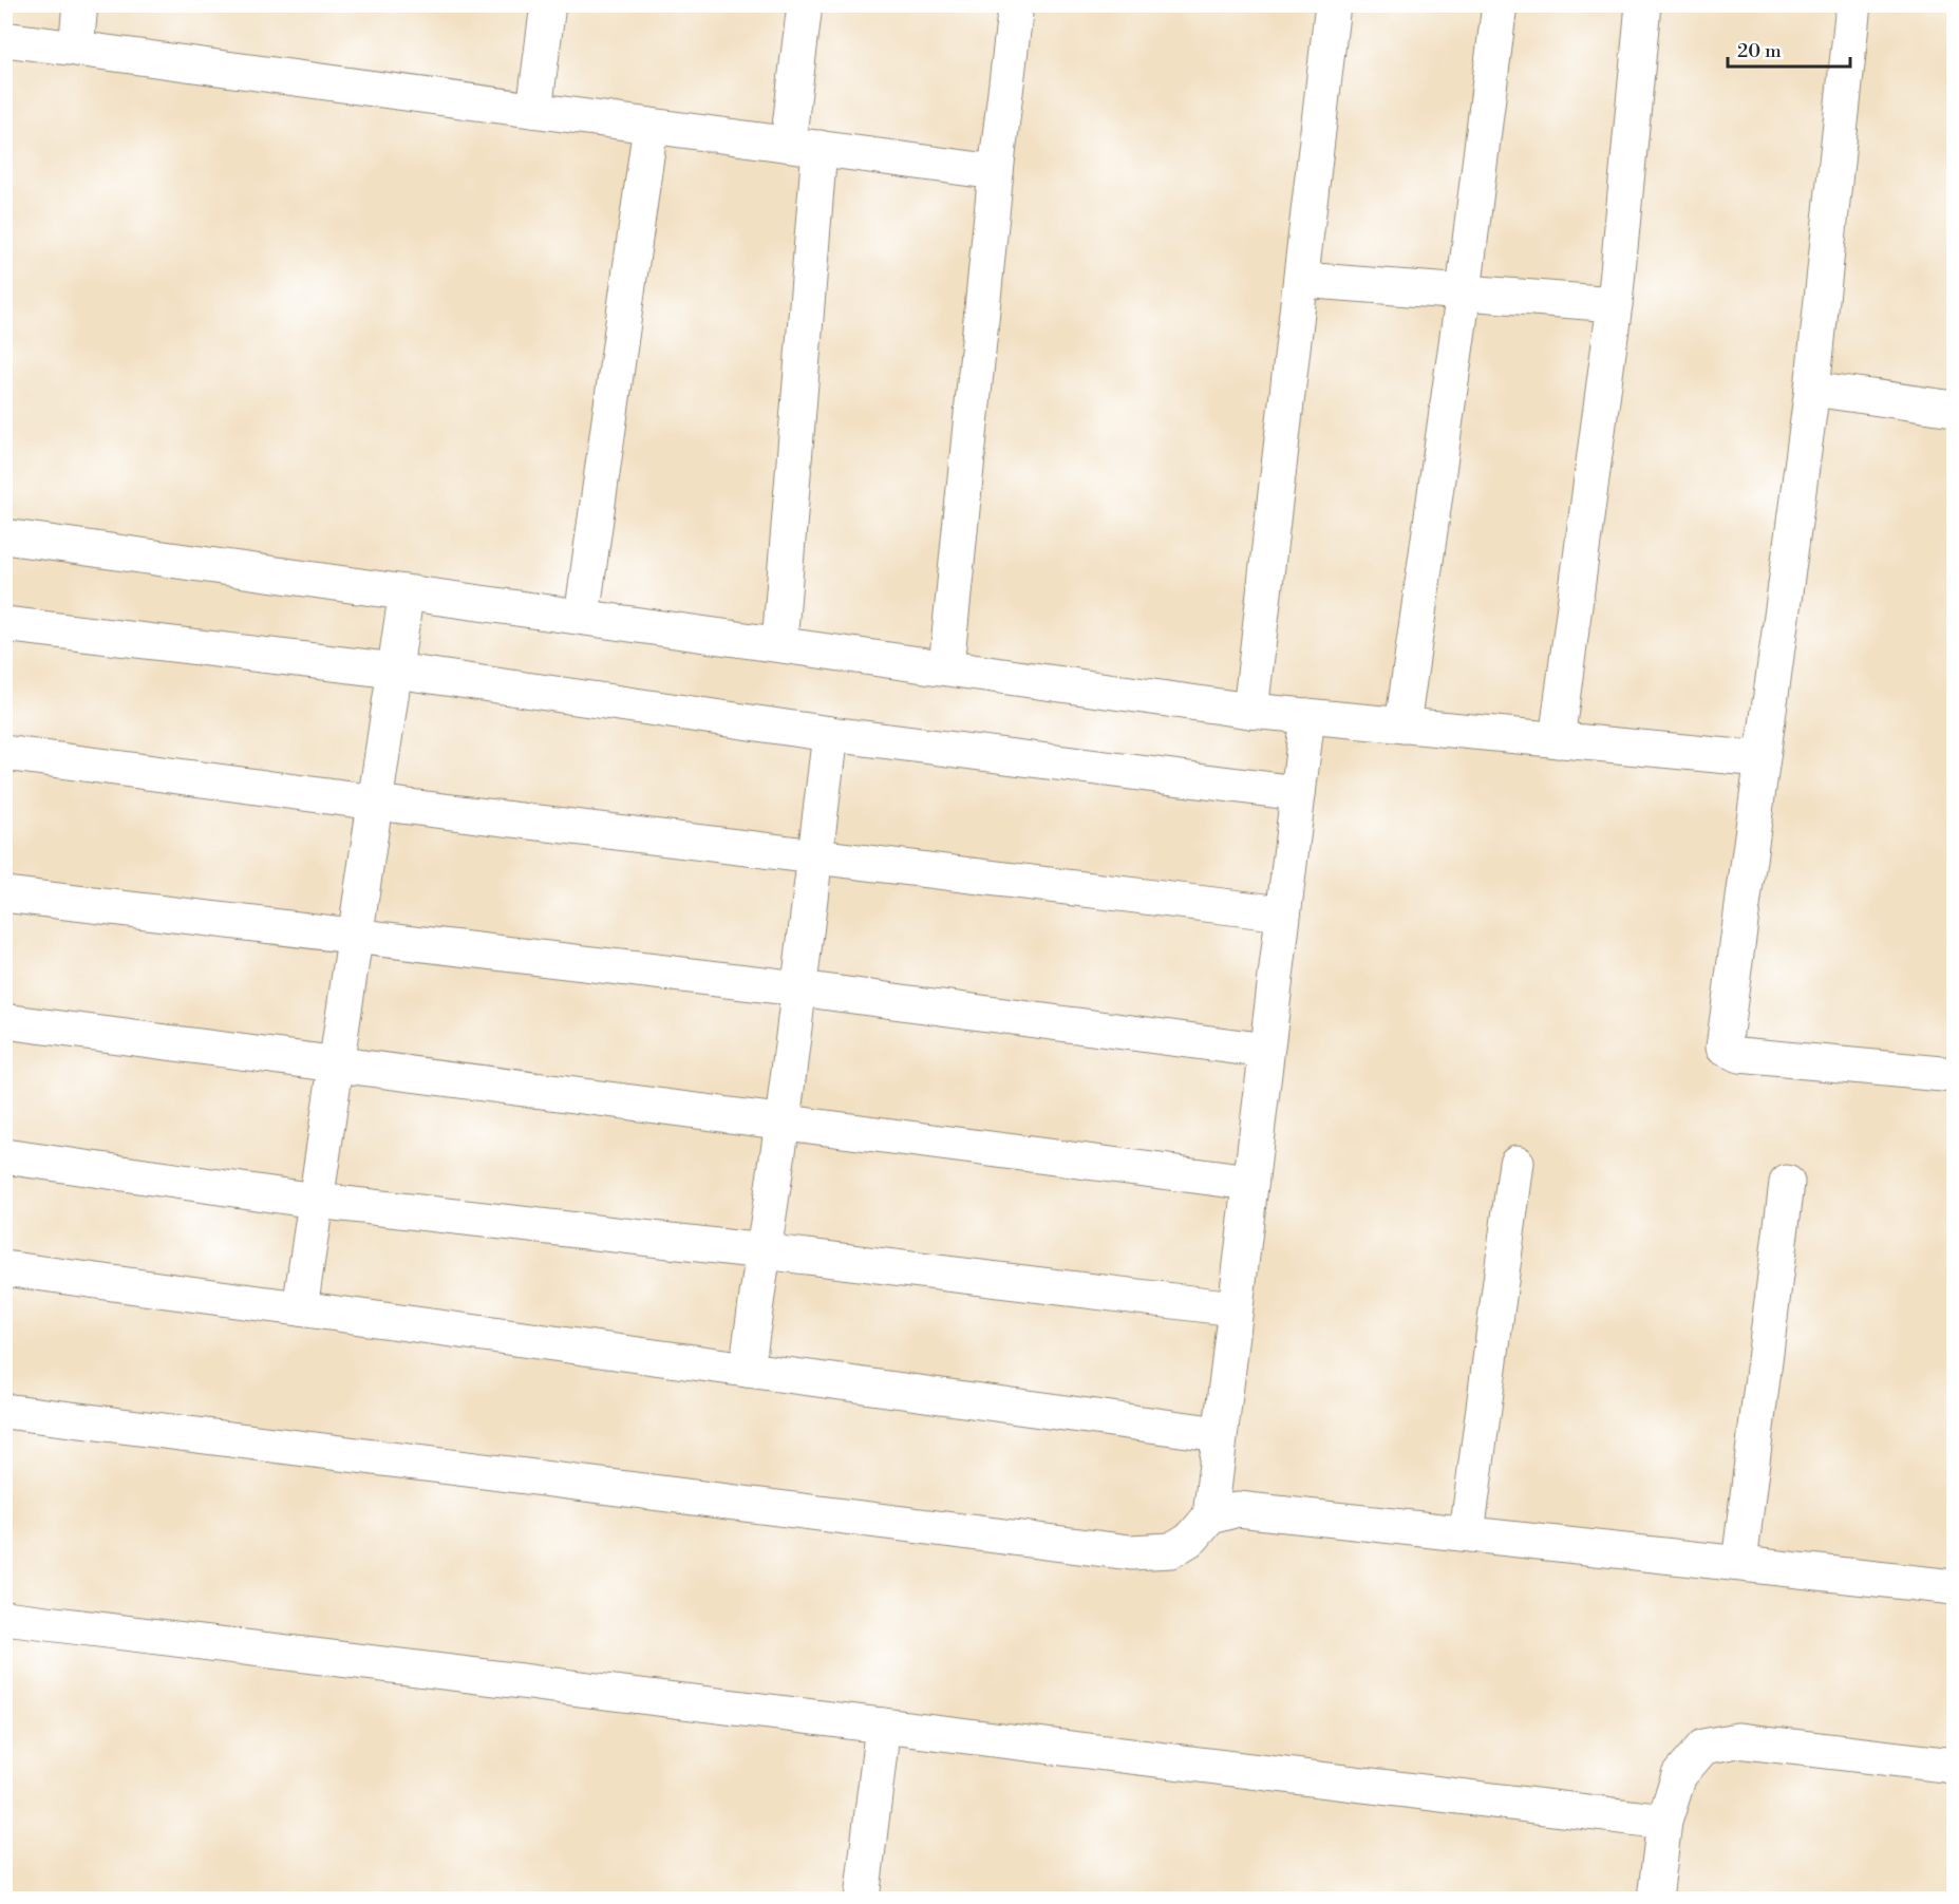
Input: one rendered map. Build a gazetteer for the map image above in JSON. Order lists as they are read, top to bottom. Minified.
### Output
{"scale_bar":"20 m"}
